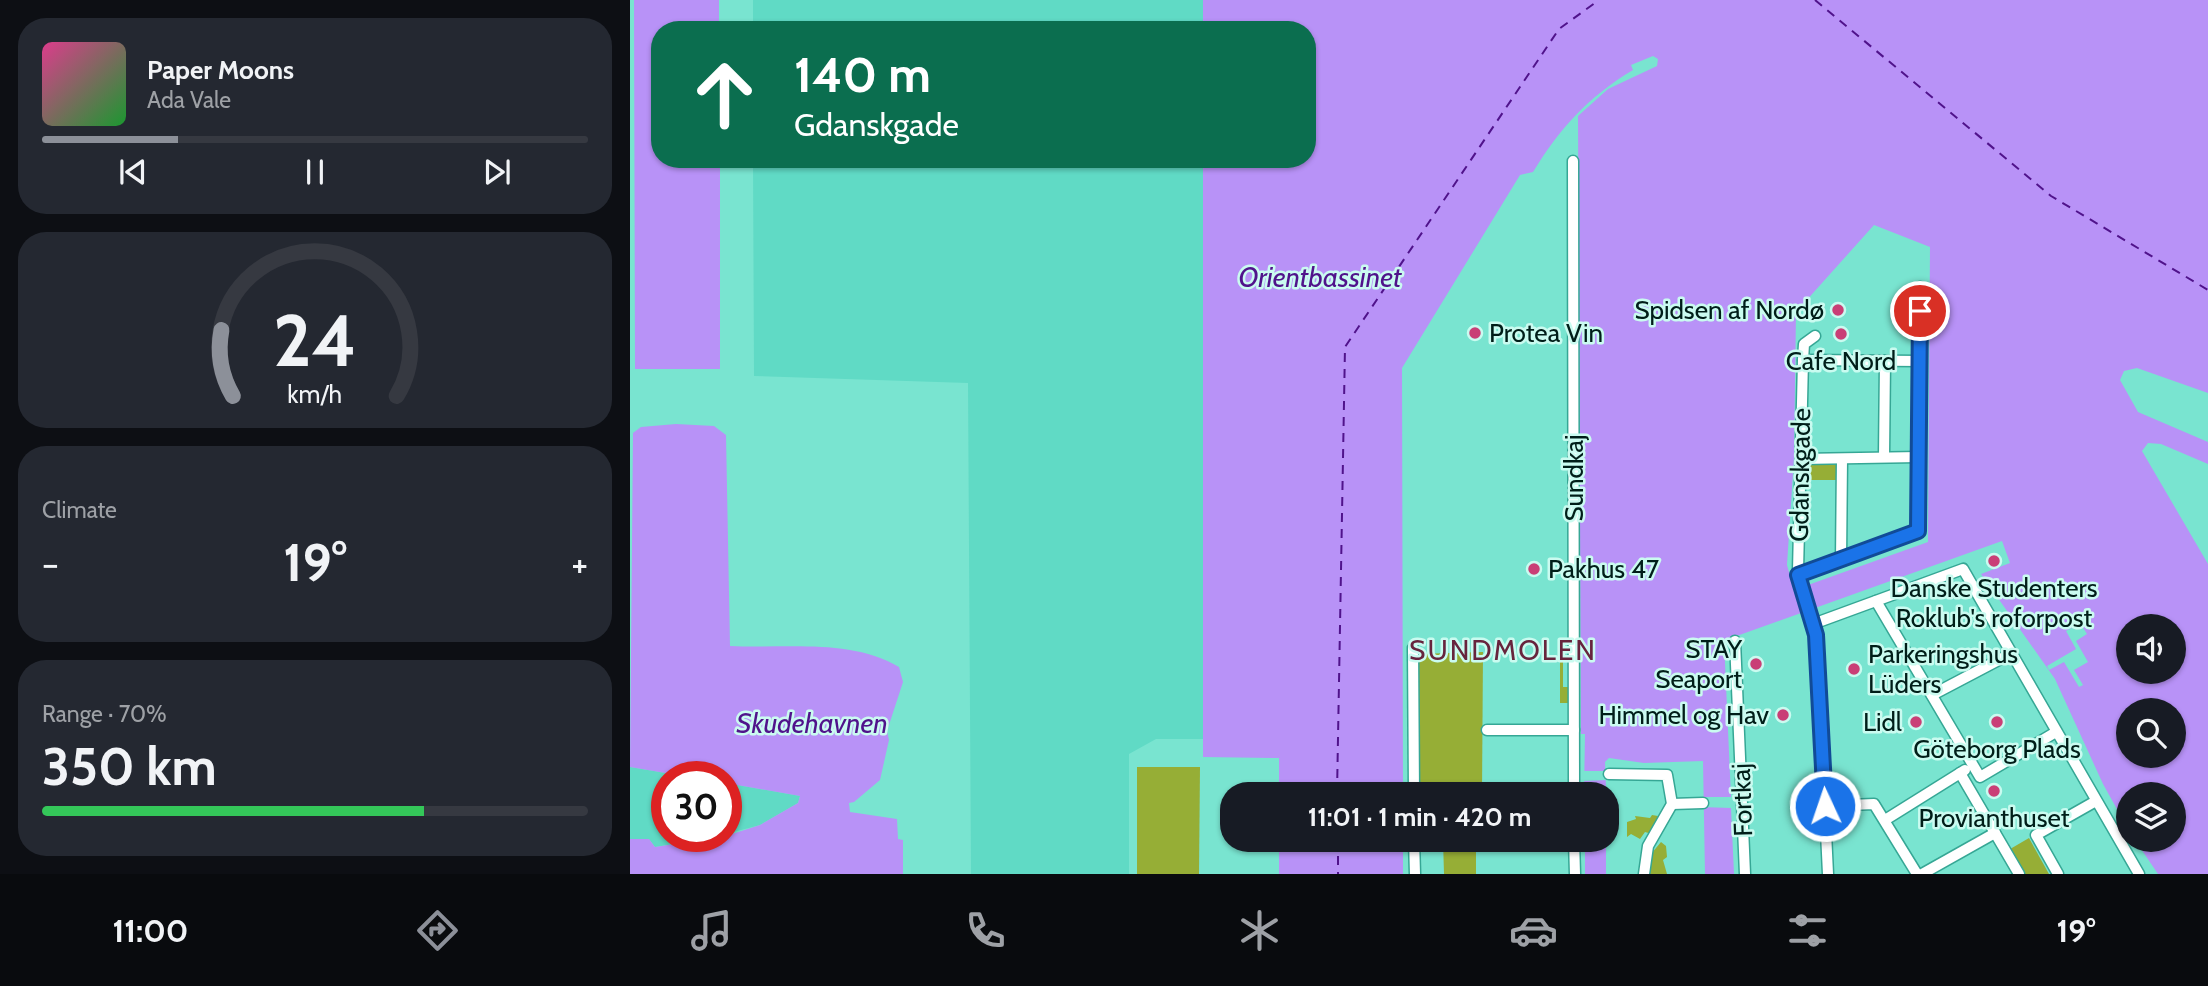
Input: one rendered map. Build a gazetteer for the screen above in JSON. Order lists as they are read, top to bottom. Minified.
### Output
{"streets":{"street":["Gdanskgade","Sundkaj","Fortkaj"]},"districts":["SUNDMOLEN"],"water":["Orientbassinet","Skudehavnen"],"places":["Spidsen af Nordø","Protea Vin","Cafe Nord","Danske Studenters Roklub's roforpost","Pakhus 47","STAY Seaport","Parkeringshus Lüders","Himmel og Hav","Lidl","Göteborg Plads","Provianthuset"],"page":{"turn":["140 m","Gdanskgade"],"song":["Paper Moons","Ada Vale"],"tile":["Climate",["Range · 70%","350 km"]],"heat":["−","19°","+"],"limit":"30","trip":"11:01 · 1 min · 420 m","tabs":["11:00","19°"],"gauge":["24","km/h"]}}
